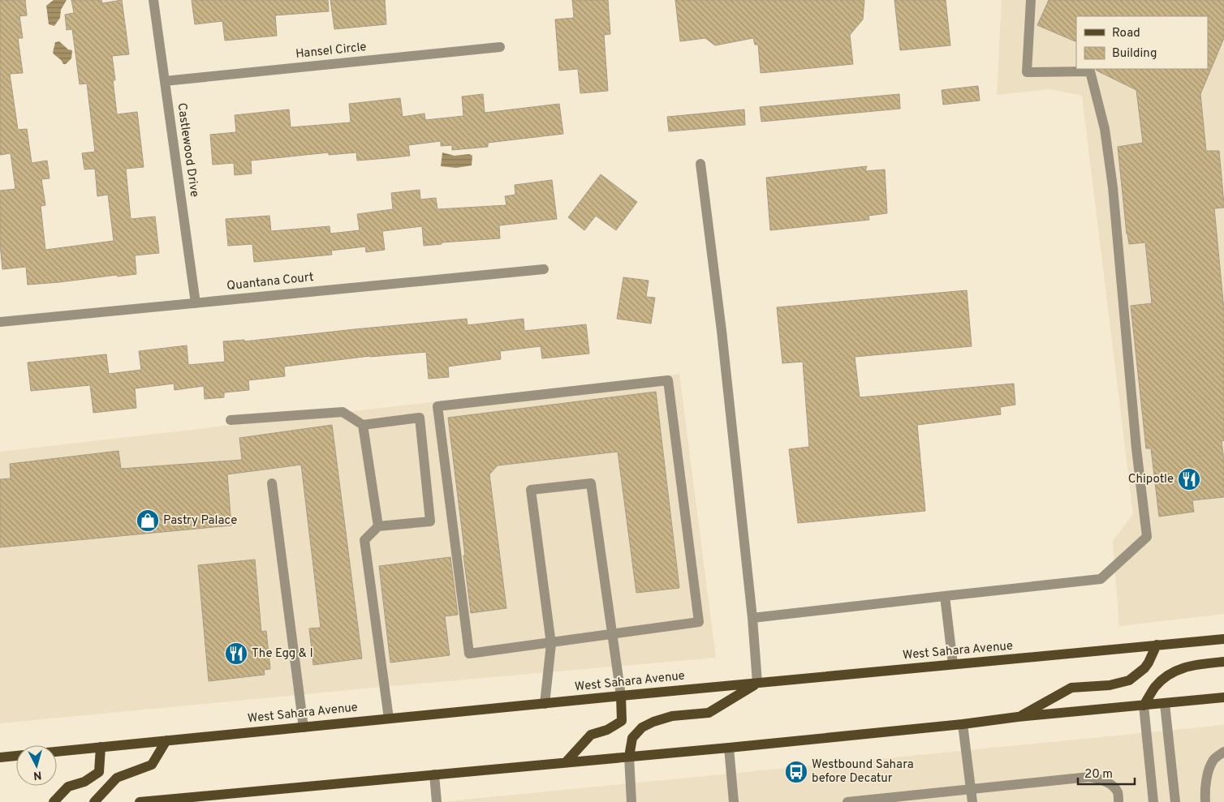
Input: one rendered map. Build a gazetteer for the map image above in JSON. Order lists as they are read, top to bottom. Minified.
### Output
{"streets":{"main road":["West Sahara Avenue"],"street":["Hansel Circle","Castlewood Drive","Quantana Court"]},"crossings":[["Hansel Circle","Castlewood Drive"],["Castlewood Drive","Quantana Court"]],"places":{"restaurant":["Chipotle","The Egg & I"],"shop":["Pastry Palace"],"bus stop":["Westbound Sahara before Decatur"]},"legend":["Road","Building"],"scale_bar":"20 m","north":"bottom"}
